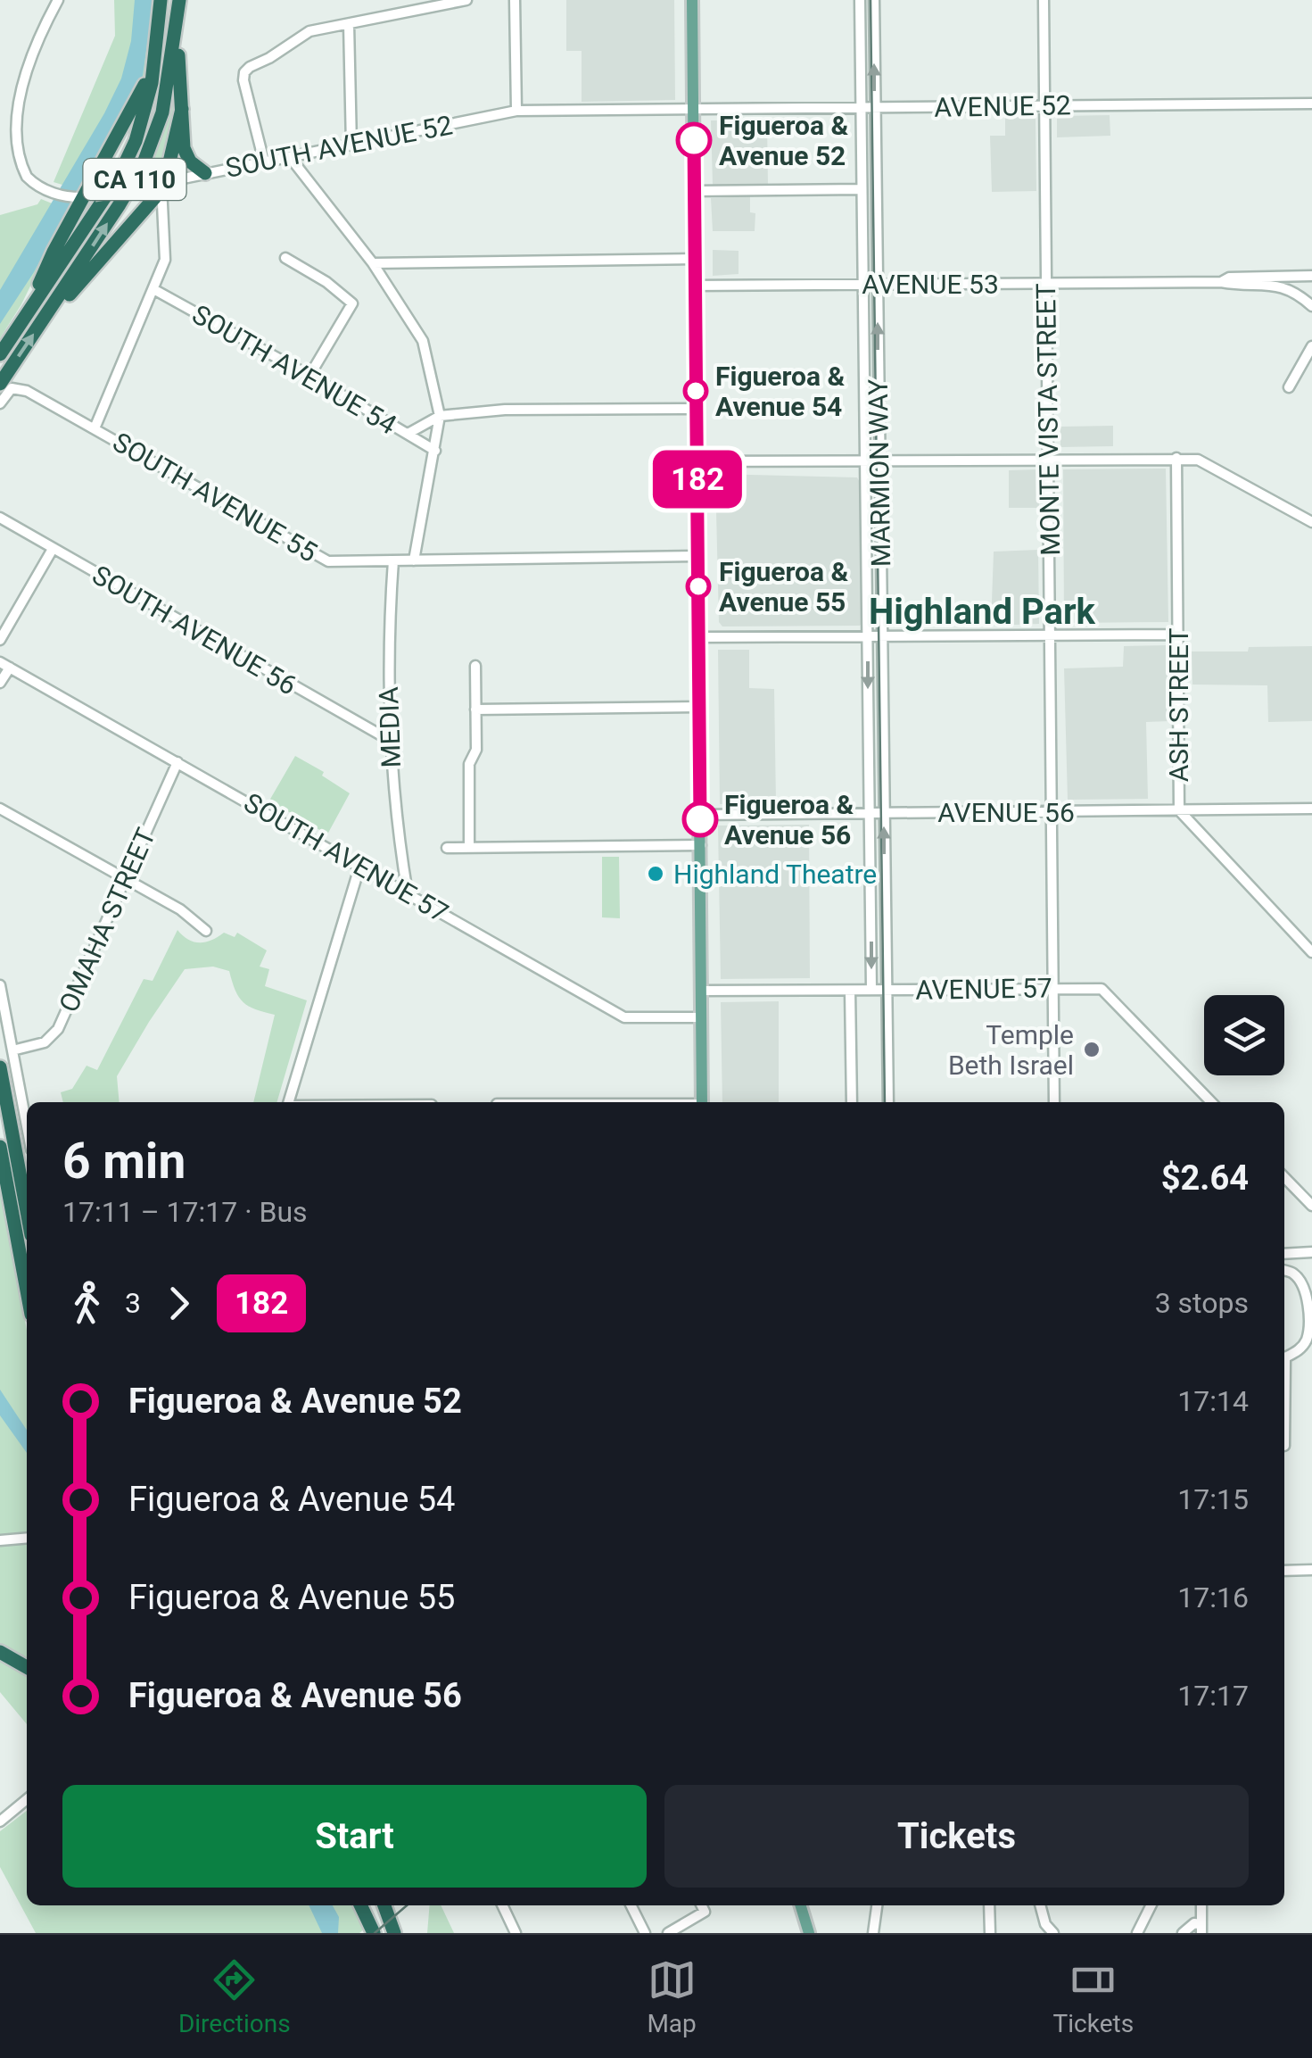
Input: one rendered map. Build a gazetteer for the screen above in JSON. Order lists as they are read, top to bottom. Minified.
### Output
{"streets":{"highway":["CA 110"],"street":["AVENUE 52","SOUTH AVENUE 52","AVENUE 53","SOUTH AVENUE 54","MONTE VISTA STREET","MARMION WAY","SOUTH AVENUE 55","SOUTH AVENUE 56","ASH STREET","MEDIA","AVENUE 56","SOUTH AVENUE 57","OMAHA STREET","AVENUE 57"]},"crossings":[["AVENUE 52","SOUTH AVENUE 52"],["AVENUE 52","MONTE VISTA STREET"],["AVENUE 52","MARMION WAY"],["CA 110","SOUTH AVENUE 55"],["AVENUE 53","MONTE VISTA STREET"],["AVENUE 53","MARMION WAY"],["MONTE VISTA STREET","AVENUE 56"],["MONTE VISTA STREET","AVENUE 57"],["MARMION WAY","AVENUE 56"],["MARMION WAY","AVENUE 57"],["SOUTH AVENUE 55","MEDIA"],["SOUTH AVENUE 56","MEDIA"],["ASH STREET","AVENUE 56"],["MEDIA","SOUTH AVENUE 57"],["SOUTH AVENUE 57","OMAHA STREET"]],"districts":["Highland Park"],"places":["Figueroa & Avenue 52","Figueroa & Avenue 54","Figueroa & Avenue 55","Figueroa & Avenue 56","Highland Theatre","Temple Beth Israel"],"lines":["bus line 182"],"page":{"on_map":"182","heading":["6 min","17:11 – 17:17 · Bus","$2.64"],"legs":["3","182","3 stops"],"list":[{"name":"Figueroa & Avenue 52","value":"17:14"},{"name":"Figueroa & Avenue 54","value":"17:15"},{"name":"Figueroa & Avenue 55","value":"17:16"},{"name":"Figueroa & Avenue 56","value":"17:17"}],"buttons":["Start","Tickets"],"tabs":["Directions","Map","Tickets"]}}
